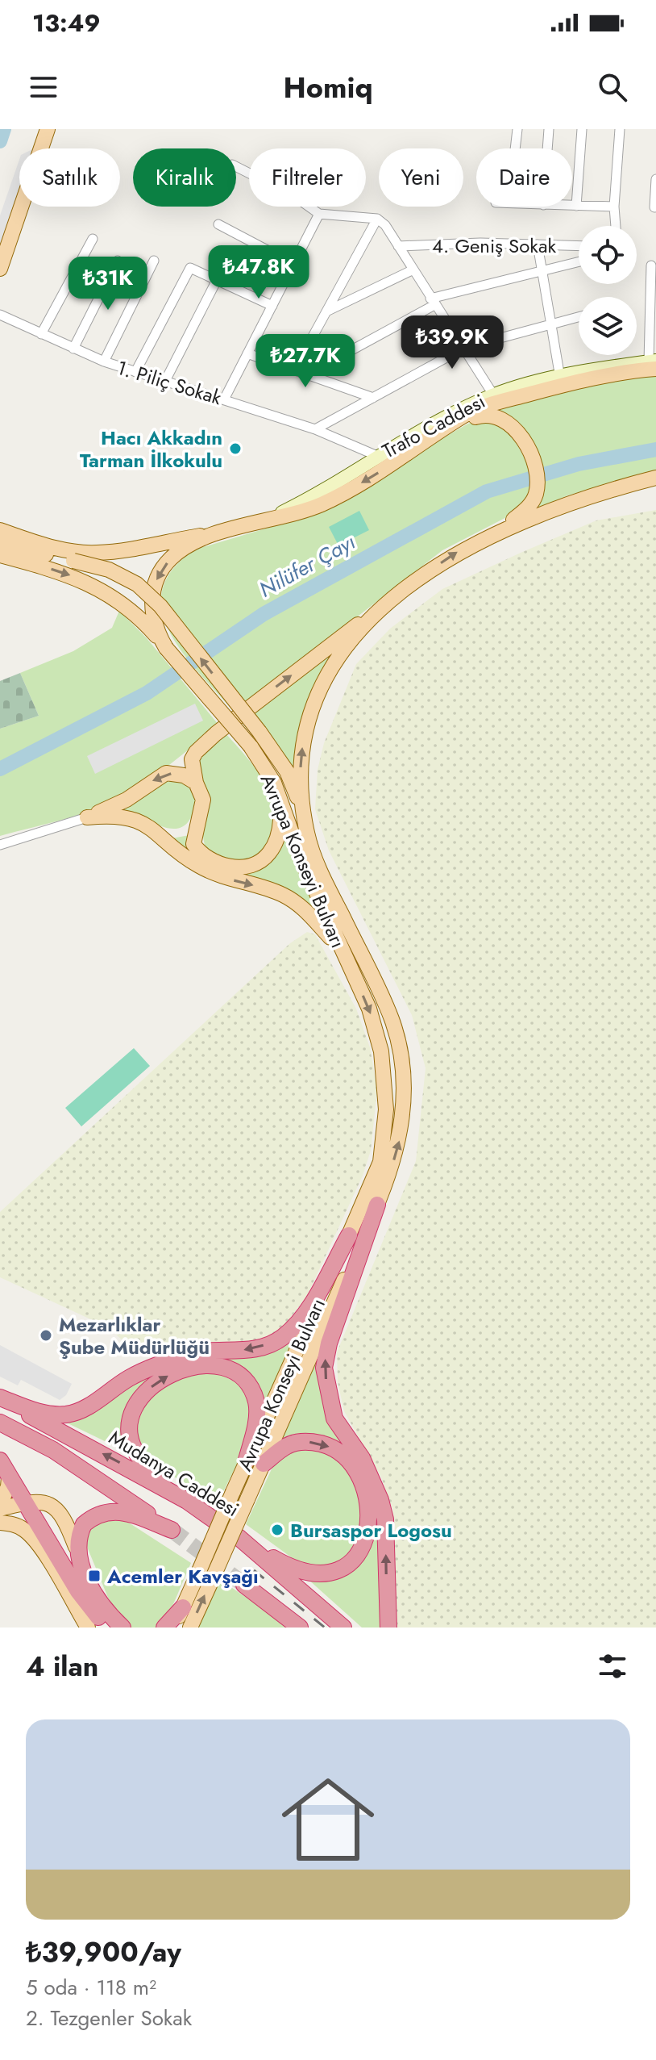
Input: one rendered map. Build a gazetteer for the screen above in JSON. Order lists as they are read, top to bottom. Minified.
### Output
{"streets":{"highway":["Mudanya Caddesi"],"main road":["Trafo Caddesi","Avrupa Konseyi Bulvarı"],"street":["4. Geniş Sokak","1. Piliç Sokak"]},"crossings":[["1. Piliç Sokak","Trafo Caddesi"],["Trafo Caddesi","Avrupa Konseyi Bulvarı"]],"one_way":["Mudanya Caddesi"],"water":["Nilüfer Çayı"],"places":{"other":["Hacı Akkadın Tarman İlkokulu","Mezarlıklar Şube Müdürlüğü","Bursaspor Logosu"],"transit":["Acemler Kavşağı"]},"page":{"status":"13:49","header":"Homiq","chip":["Satılık","Kiralık","Filtreler","Yeni","Daire"],"price":["₺47.8K","₺31K","₺39.9K","₺27.7K"],"heading":"4 ilan","list":[{"name":"₺39,900/ay","note":"5 oda · 118 m² · 2. Tezgenler Sokak"}]}}
